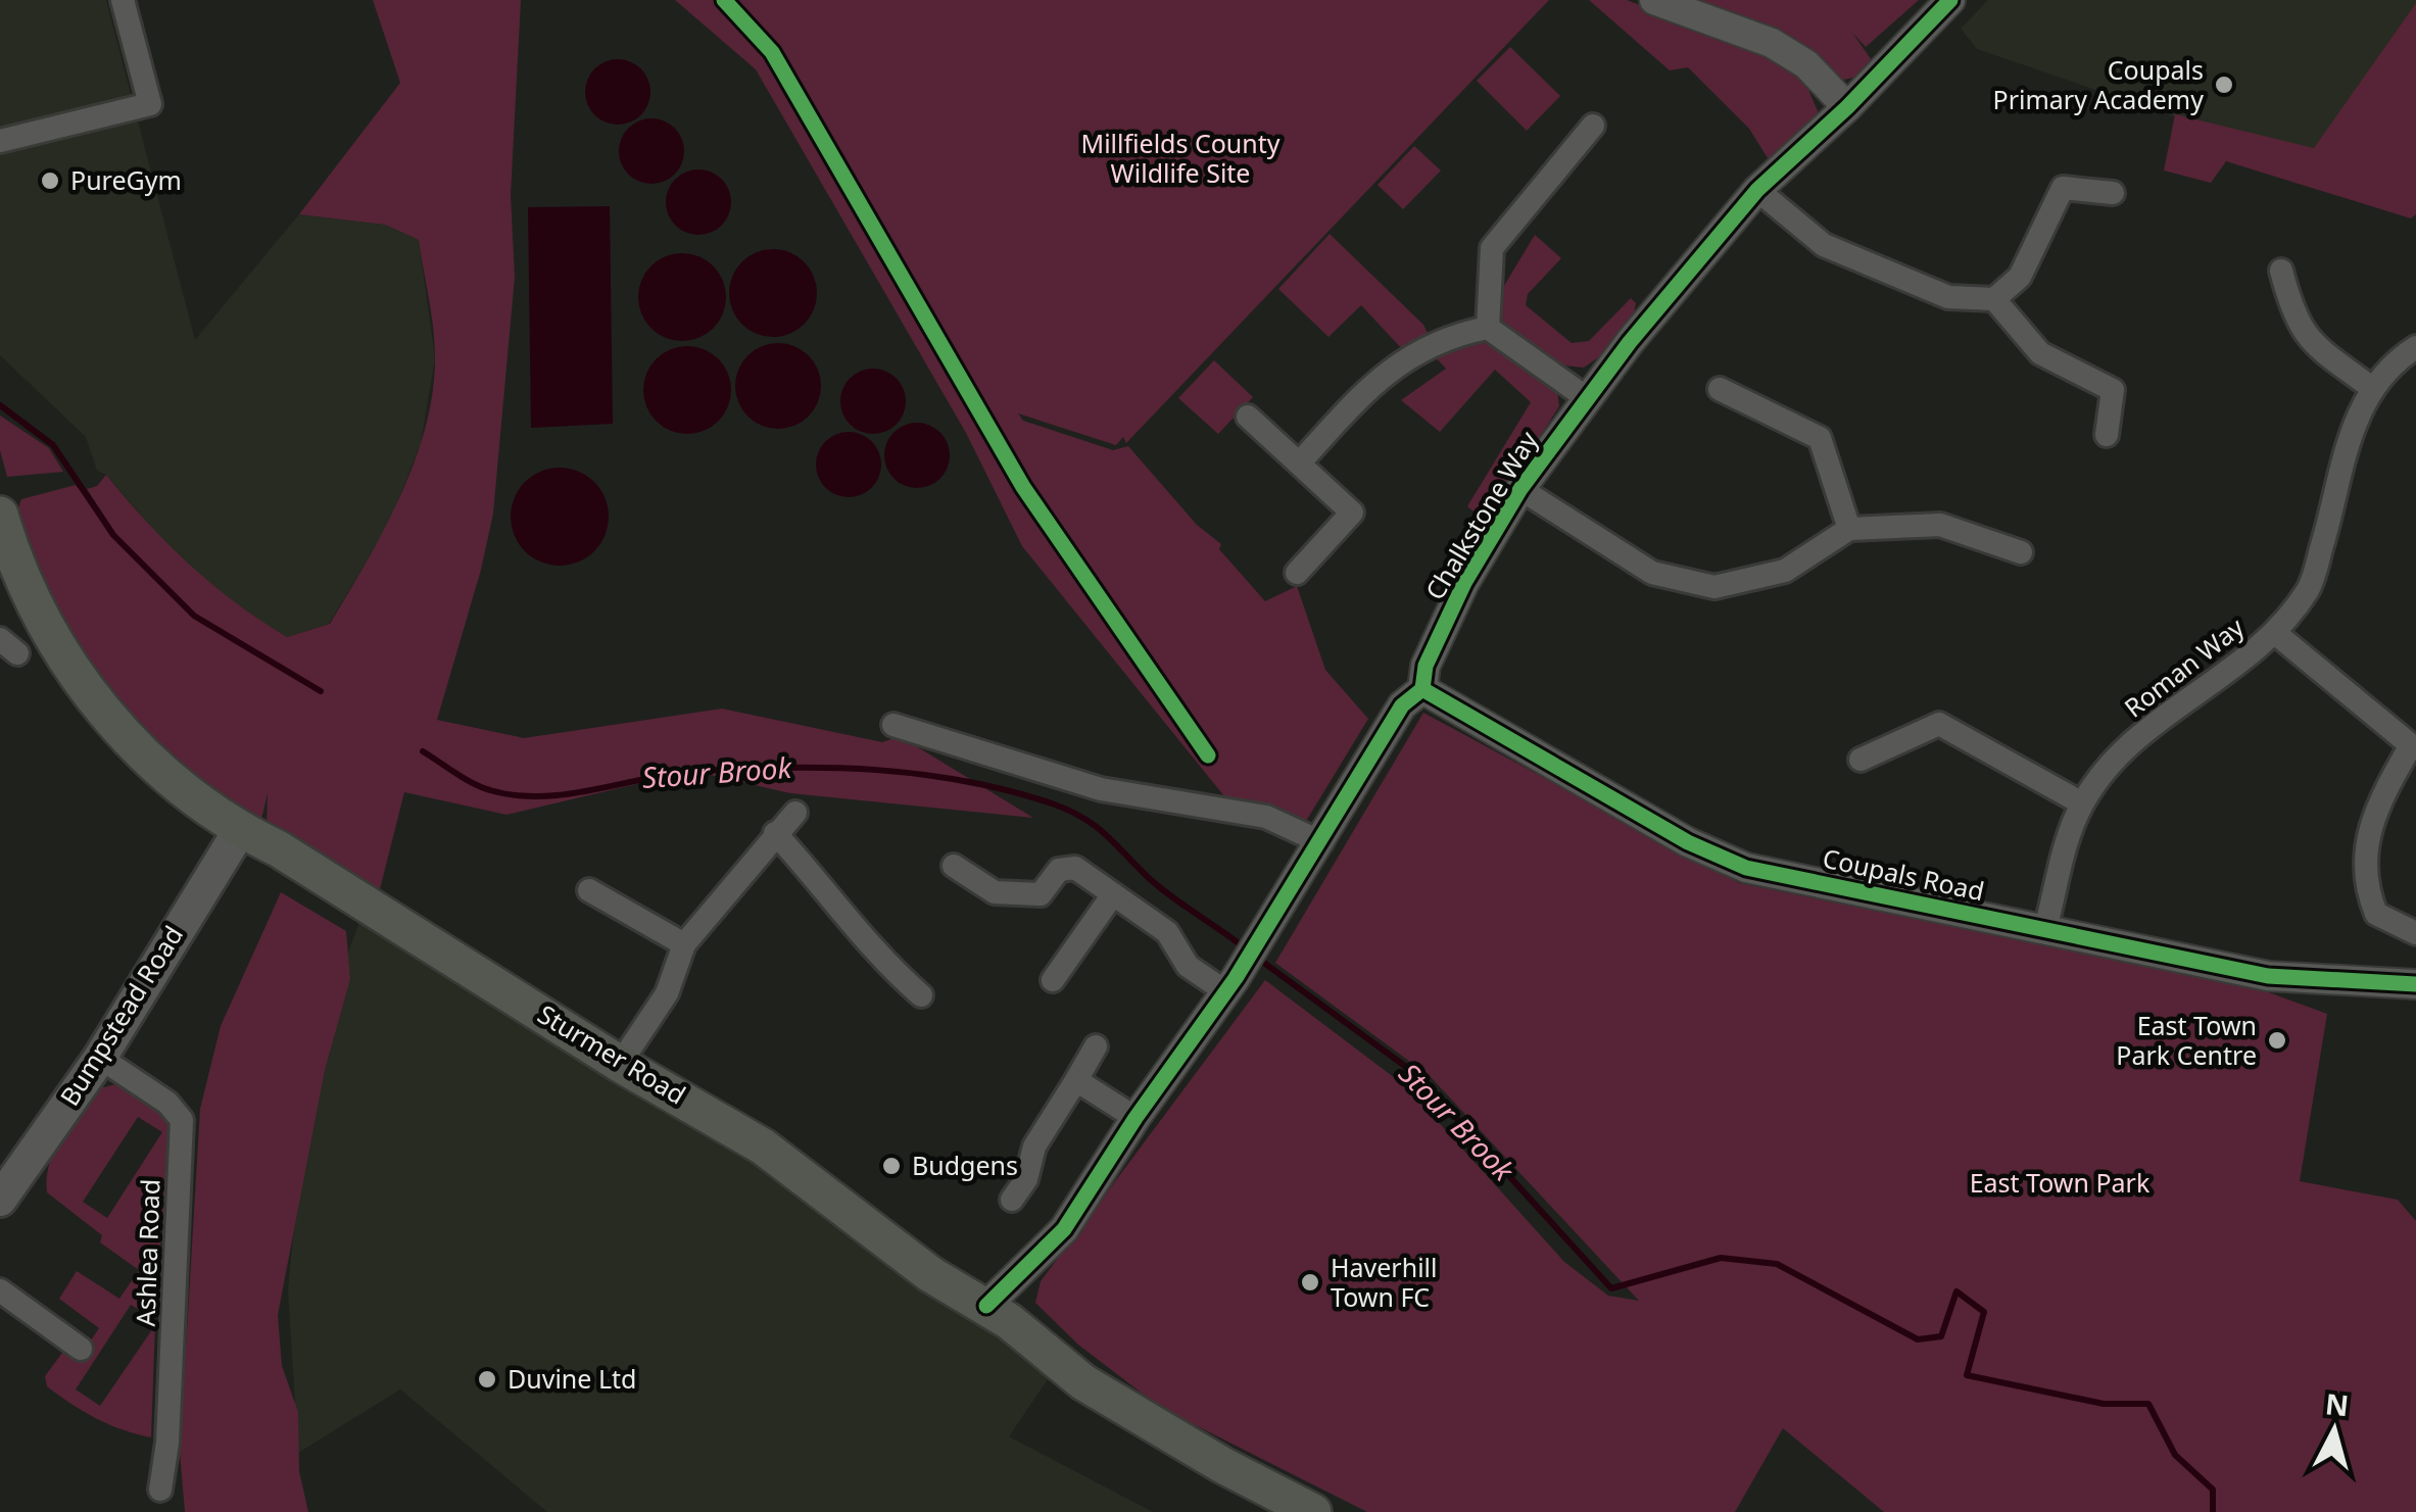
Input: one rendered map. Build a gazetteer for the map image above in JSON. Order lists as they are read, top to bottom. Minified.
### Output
{"streets":{"main road":["Bumpstead Road","Sturmer Road"],"street":["Chalkstone Way","Roman Way","Coupals Road","Ashlea Road"]},"crossings":[["Chalkstone Way","Coupals Road"],["Chalkstone Way","Sturmer Road"],["Roman Way","Coupals Road"],["Bumpstead Road","Sturmer Road"],["Bumpstead Road","Ashlea Road"]],"water":["Stour Brook"],"parks":["Millfields County Wildlife Site","East Town Park"],"places":["Coupals Primary Academy","PureGym","East Town Park Centre","Budgens","Haverhill Town FC","Duvine Ltd"],"north":"top"}
